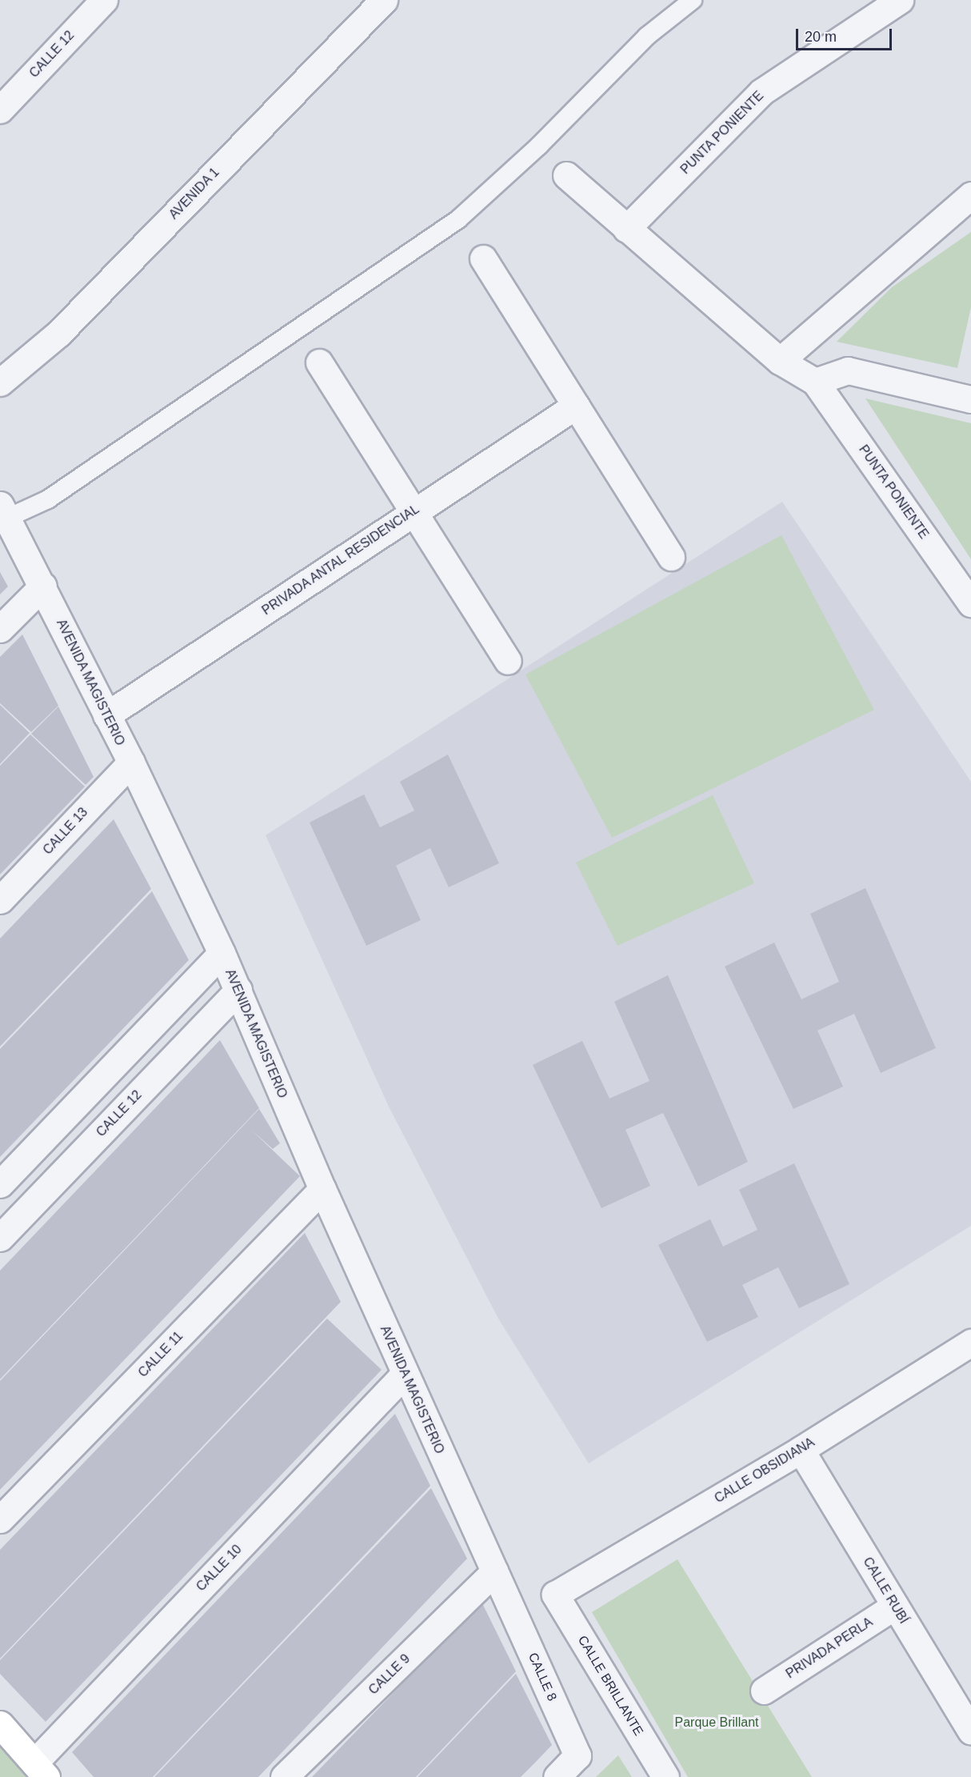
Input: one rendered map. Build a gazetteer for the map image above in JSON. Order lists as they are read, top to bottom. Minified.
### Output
{"streets":{"street":["CALLE 12","PUNTA PONIENTE","AVENIDA 1","PRIVADA ANTAL RESIDENCIAL","AVENIDA MAGISTERIO","CALLE 13","CALLE 11","CALLE OBSIDIANA","CALLE 10","CALLE RUBÍ","PRIVADA PERLA","CALLE 9","CALLE 8","CALLE BRILLANTE"]},"crossings":[["CALLE 12","AVENIDA MAGISTERIO"],["PRIVADA ANTAL RESIDENCIAL","AVENIDA MAGISTERIO"],["AVENIDA MAGISTERIO","CALLE 13"],["AVENIDA MAGISTERIO","CALLE 11"],["AVENIDA MAGISTERIO","CALLE 10"],["AVENIDA MAGISTERIO","CALLE 9"],["AVENIDA MAGISTERIO","CALLE 8"],["CALLE OBSIDIANA","CALLE RUBÍ"],["CALLE OBSIDIANA","CALLE BRILLANTE"],["CALLE RUBÍ","PRIVADA PERLA"],["CALLE 9","CALLE 8"]],"parks":["Parque Brillant"],"scale_bar":"20 m"}
